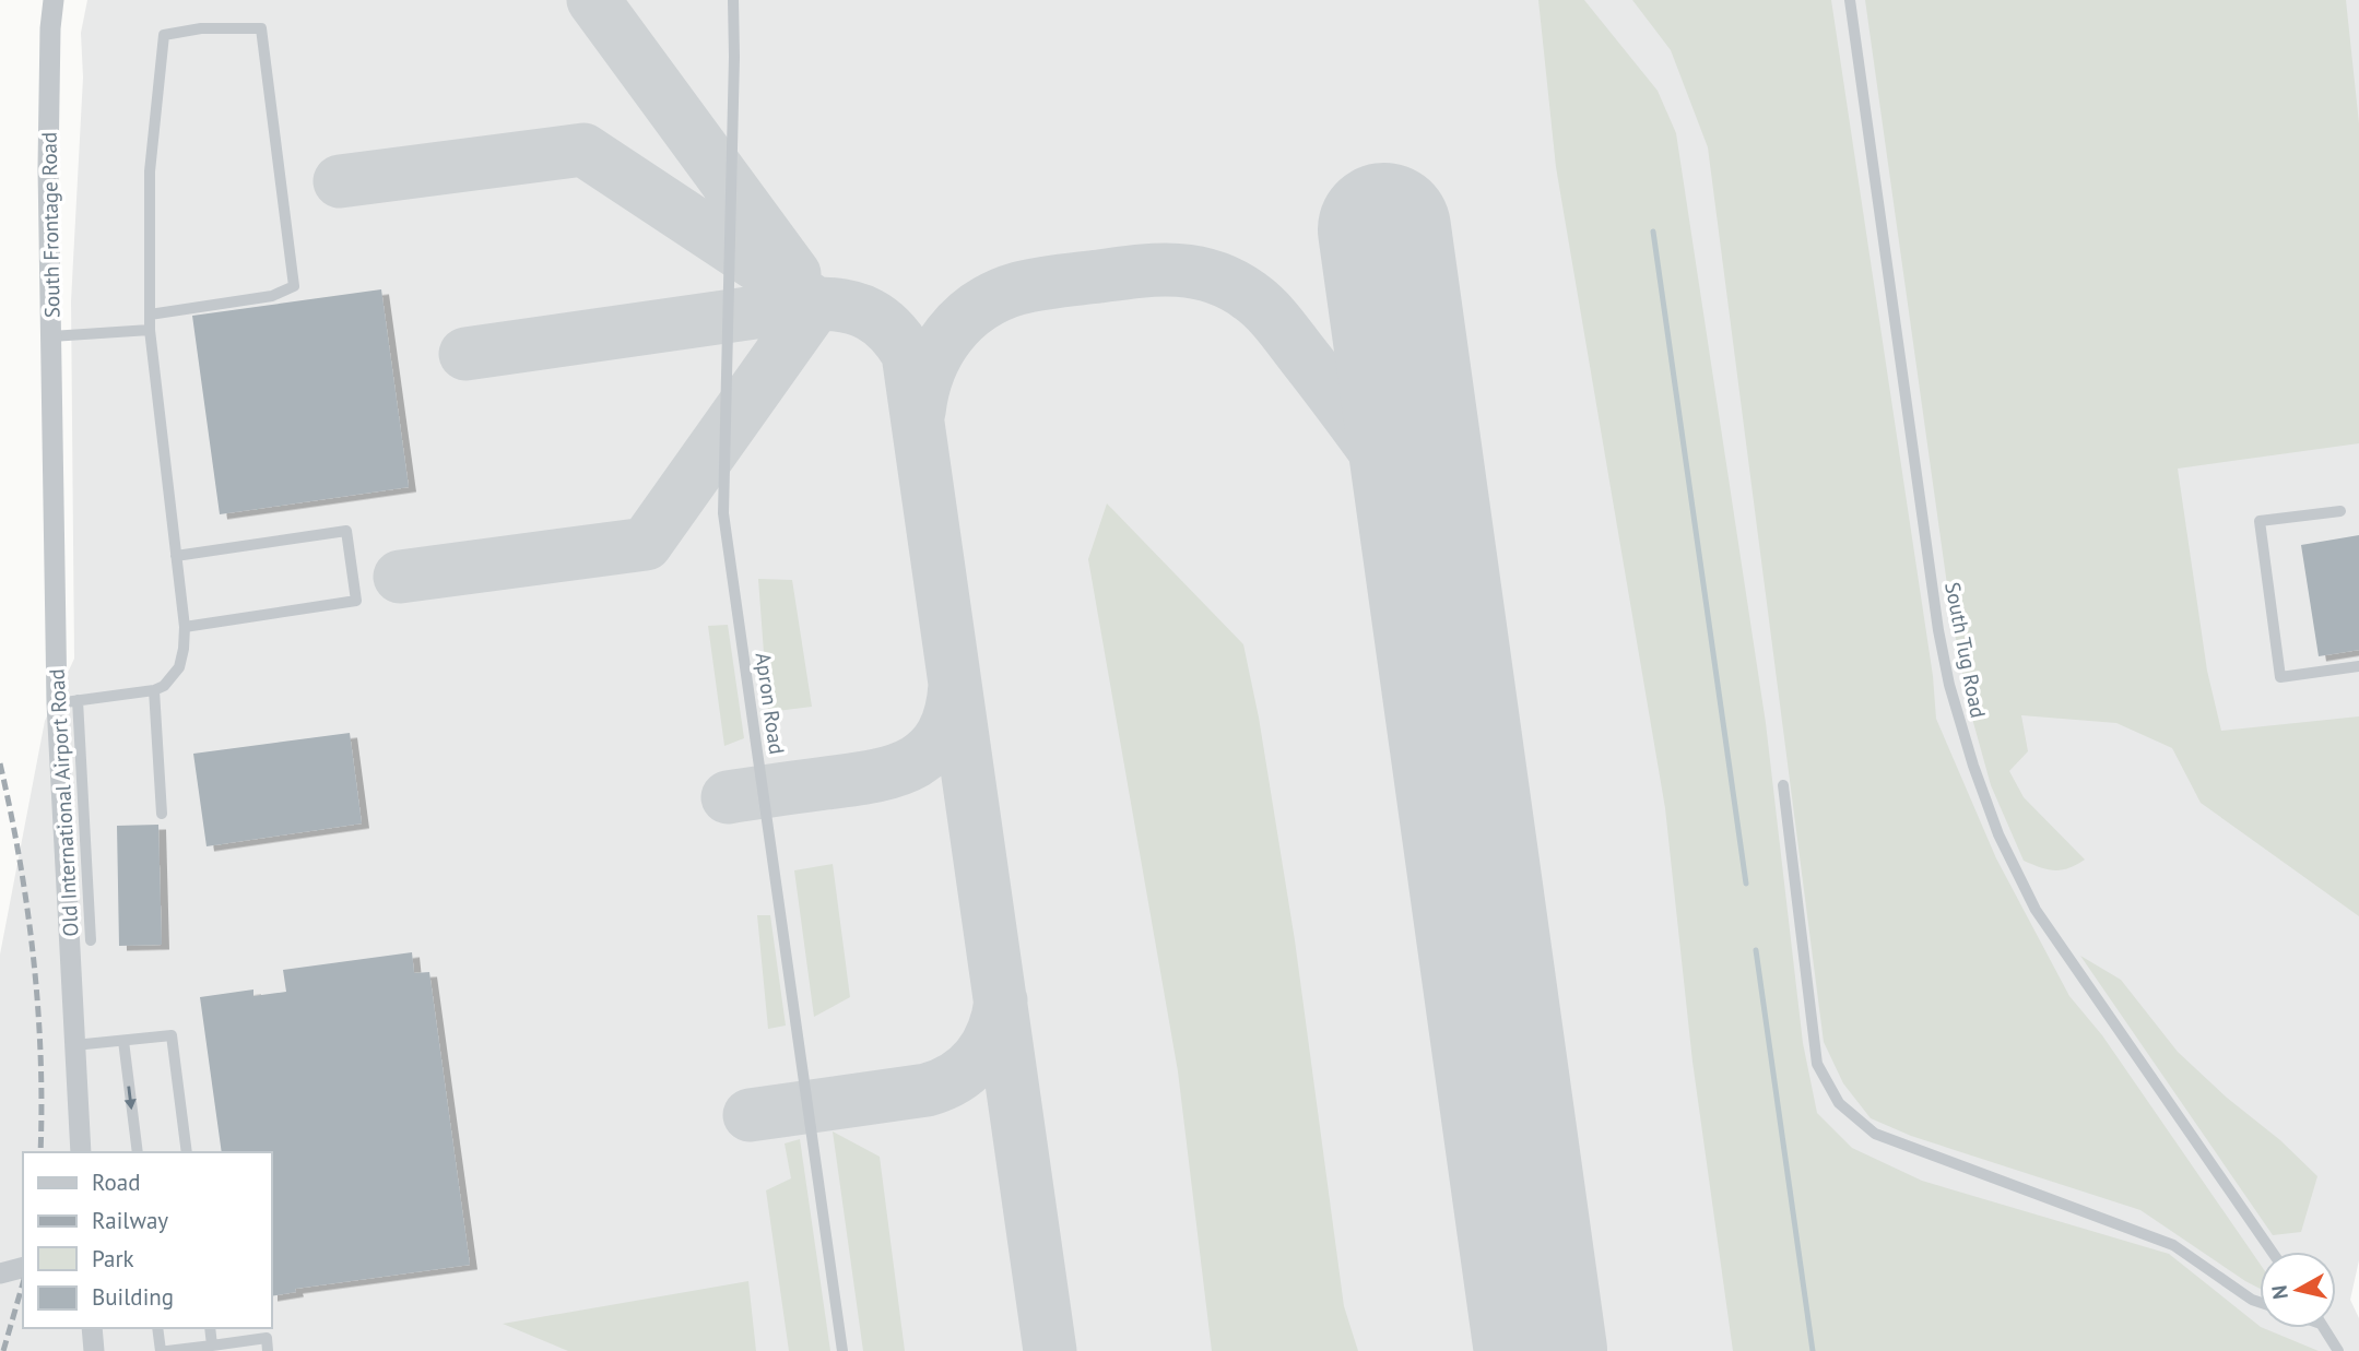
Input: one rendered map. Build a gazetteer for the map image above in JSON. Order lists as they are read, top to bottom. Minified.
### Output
{"streets":{"street":["South Frontage Road","Old International Airport Road"],"lane":["South Tug Road","Apron Road"]},"crossings":[["South Frontage Road","Old International Airport Road"]],"legend":["Road","Railway","Park","Building"],"north":"left"}
